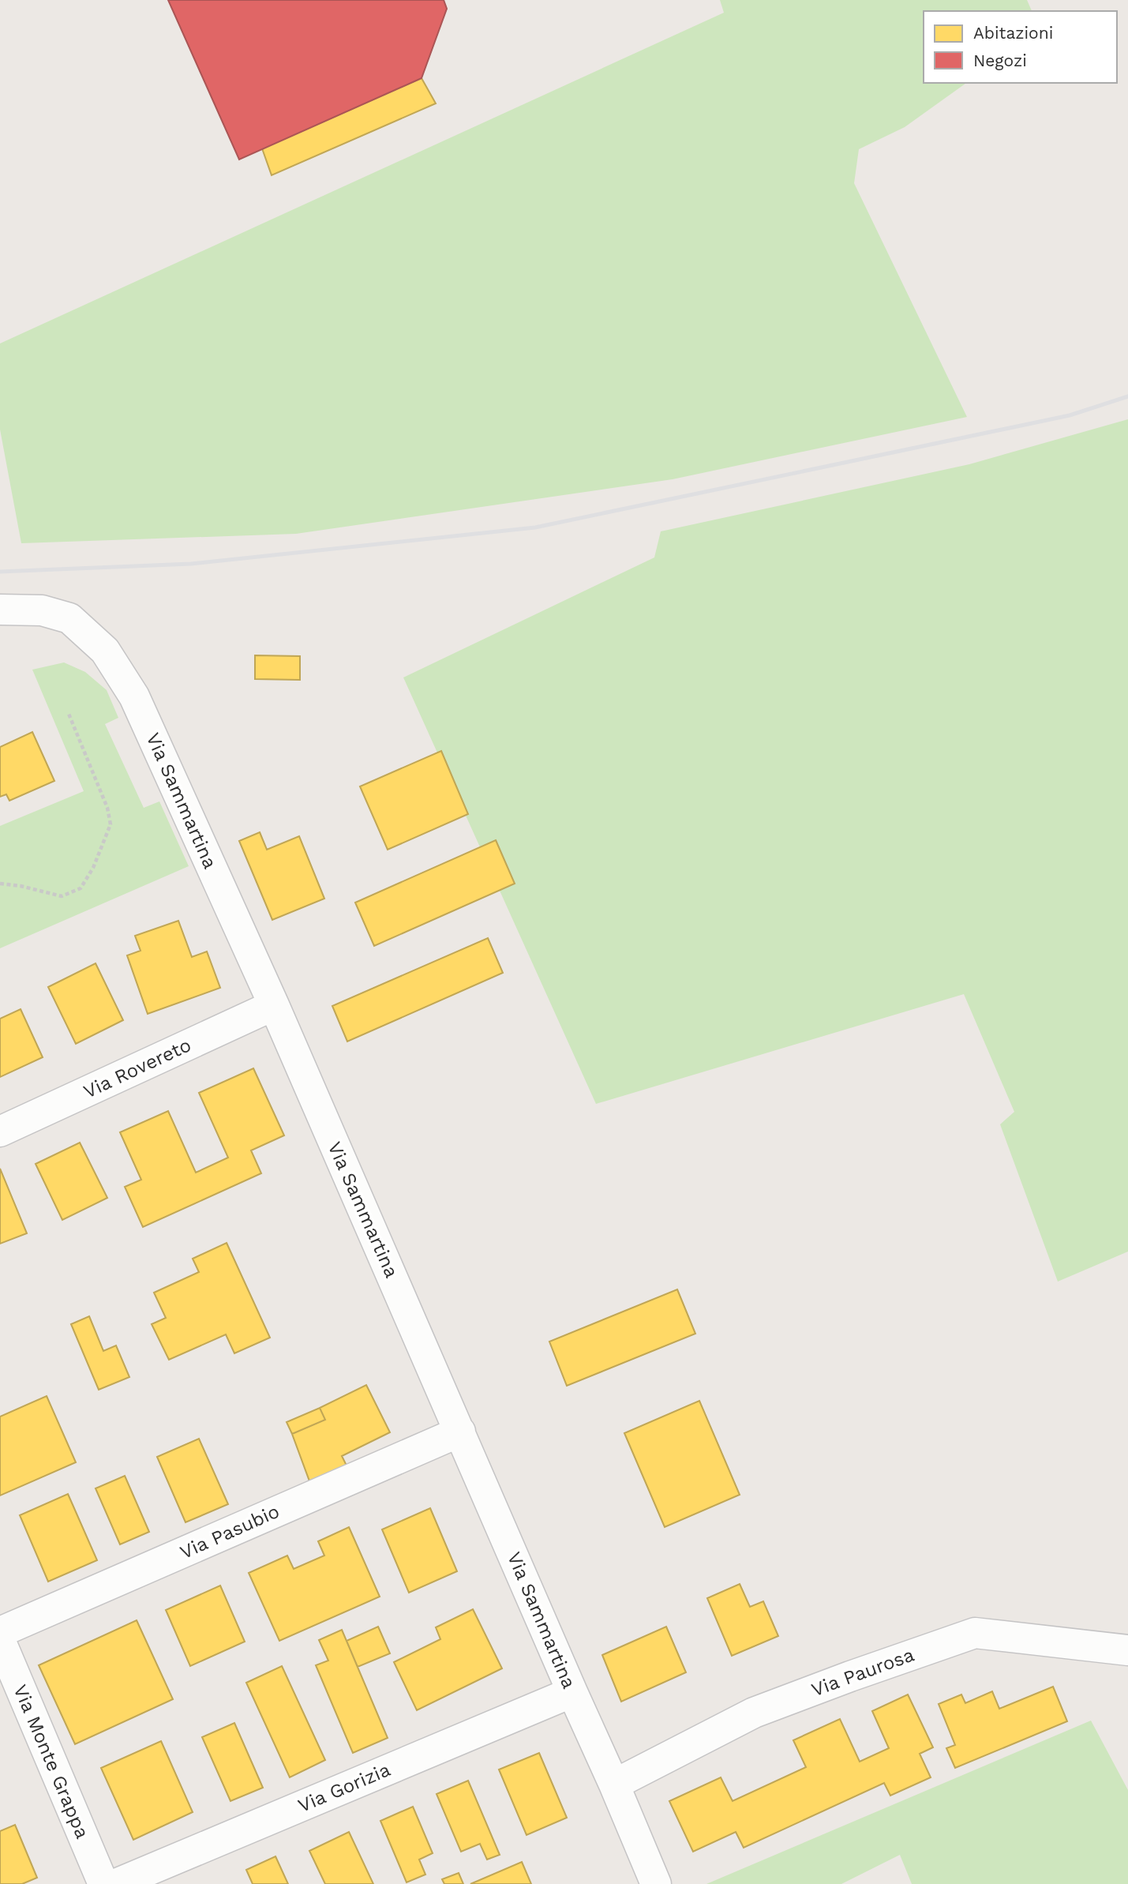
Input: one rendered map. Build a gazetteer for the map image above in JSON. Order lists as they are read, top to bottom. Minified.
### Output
{"streets":{"street":["Via Sammartina","Via Rovereto","Via Pasubio","Via Paurosa","Via Monte Grappa","Via Gorizia"]},"crossings":[["Via Sammartina","Via Rovereto"],["Via Sammartina","Via Pasubio"],["Via Sammartina","Via Paurosa"],["Via Sammartina","Via Gorizia"]],"legend":["Abitazioni","Negozi"]}
